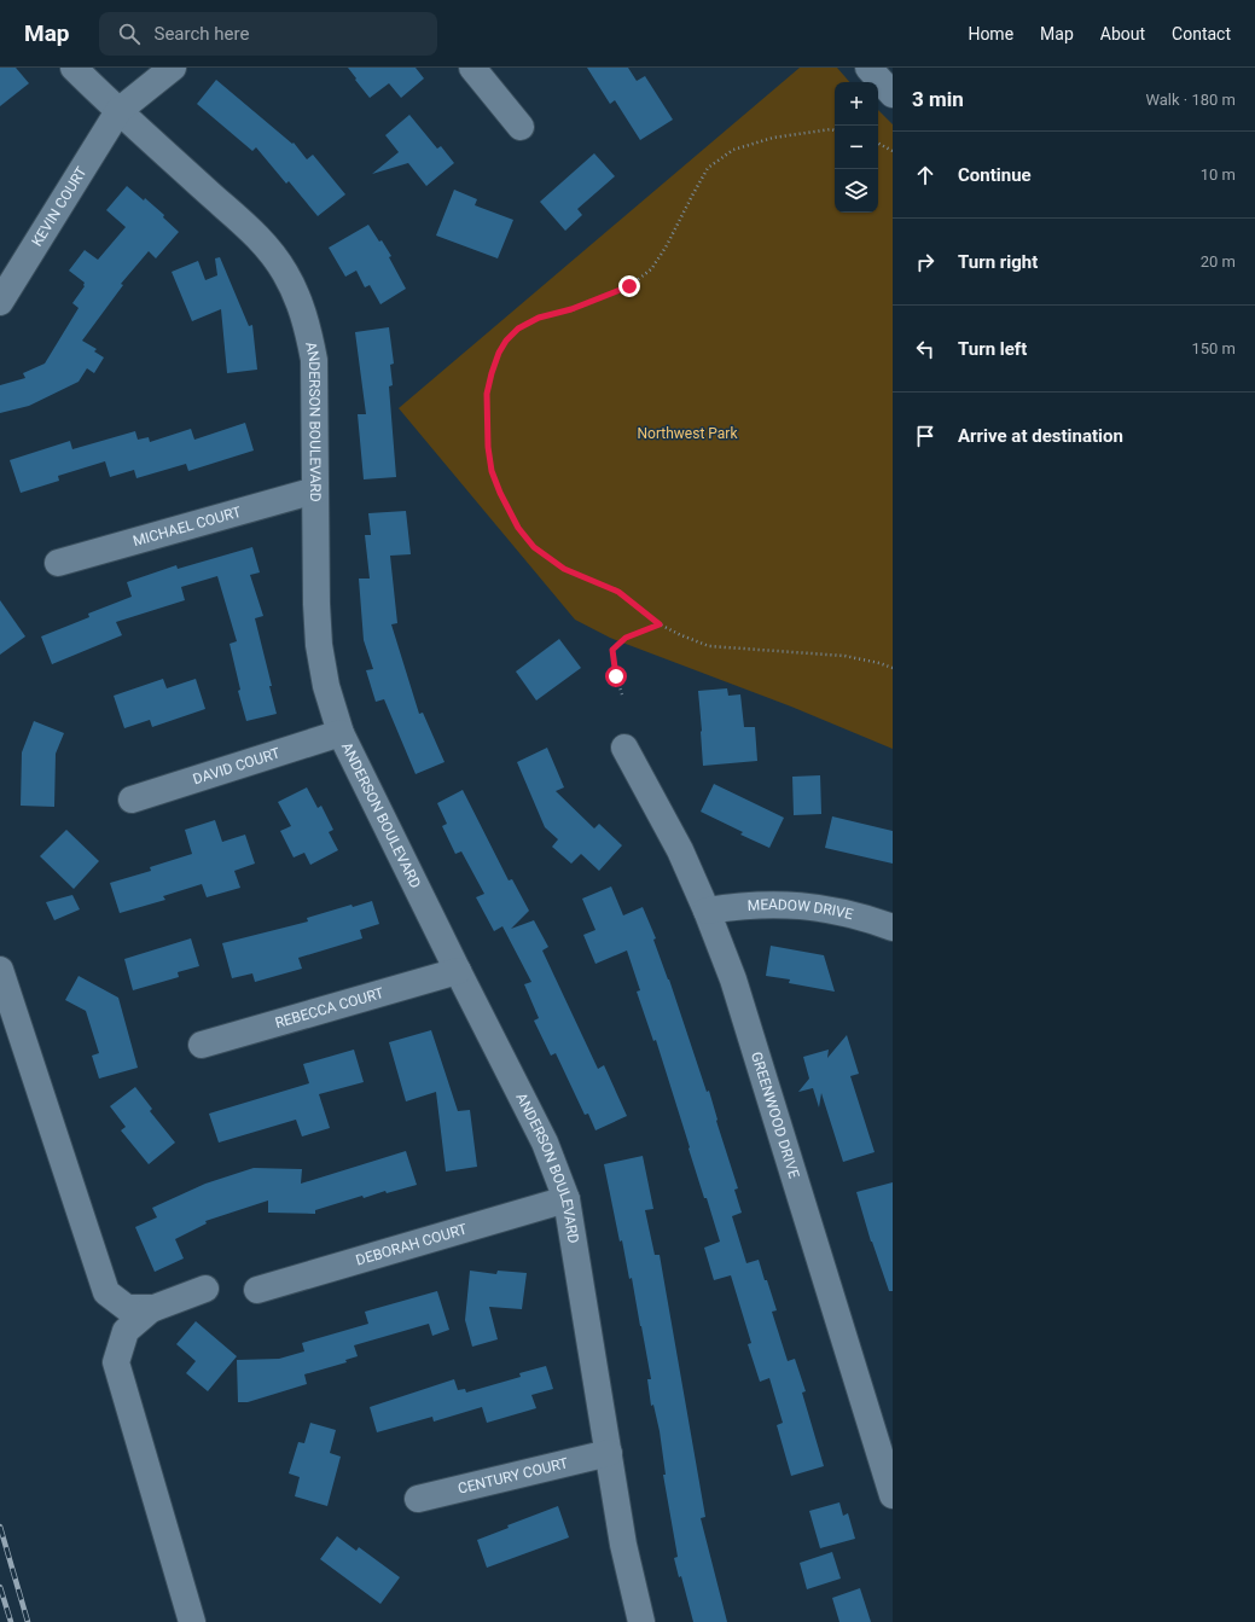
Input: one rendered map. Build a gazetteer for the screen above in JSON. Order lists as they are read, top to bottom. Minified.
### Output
{"streets":{"street":["KEVIN COURT","ANDERSON BOULEVARD","MICHAEL COURT","DAVID COURT","MEADOW DRIVE","REBECCA COURT","GREENWOOD DRIVE","DEBORAH COURT","CENTURY COURT"]},"crossings":[["KEVIN COURT","ANDERSON BOULEVARD"],["ANDERSON BOULEVARD","MICHAEL COURT"],["ANDERSON BOULEVARD","DAVID COURT"],["ANDERSON BOULEVARD","REBECCA COURT"],["ANDERSON BOULEVARD","DEBORAH COURT"],["ANDERSON BOULEVARD","CENTURY COURT"],["MEADOW DRIVE","GREENWOOD DRIVE"]],"parks":["Northwest Park"],"page":{"header":"Map","search":"Search here","nav":["Home","Map","About","Contact"],"heading":["3 min","Walk · 180 m"],"map_buttons":["+","−"],"list":[["Continue","10 m"],["Turn right","20 m"],["Turn left","150 m"],"Arrive at destination"]}}
